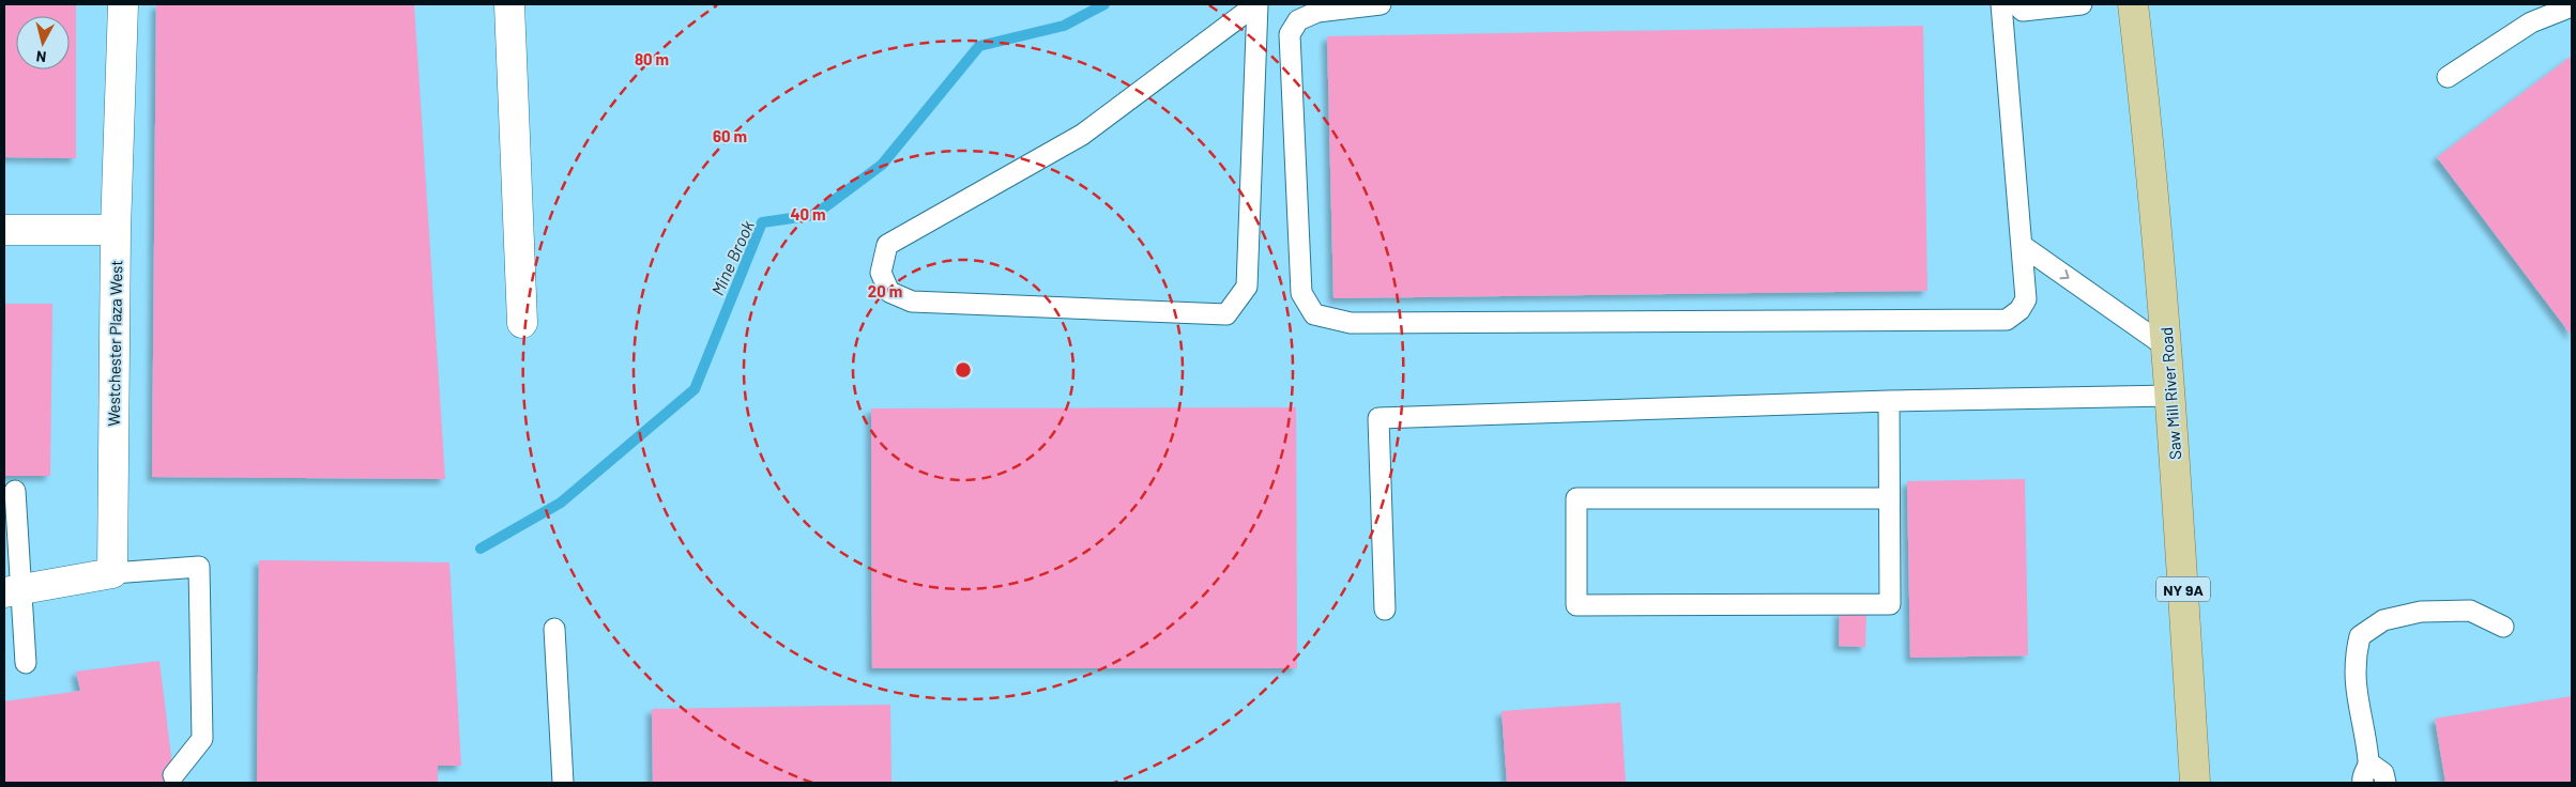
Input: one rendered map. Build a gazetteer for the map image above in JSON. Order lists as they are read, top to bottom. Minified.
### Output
{"streets":{"main road":["Saw Mill River Road","NY 9A"],"street":["Westchester Plaza West"]},"water":["Mine Brook"],"north":"bottom","rings":["80 m","60 m","40 m","20 m"]}
